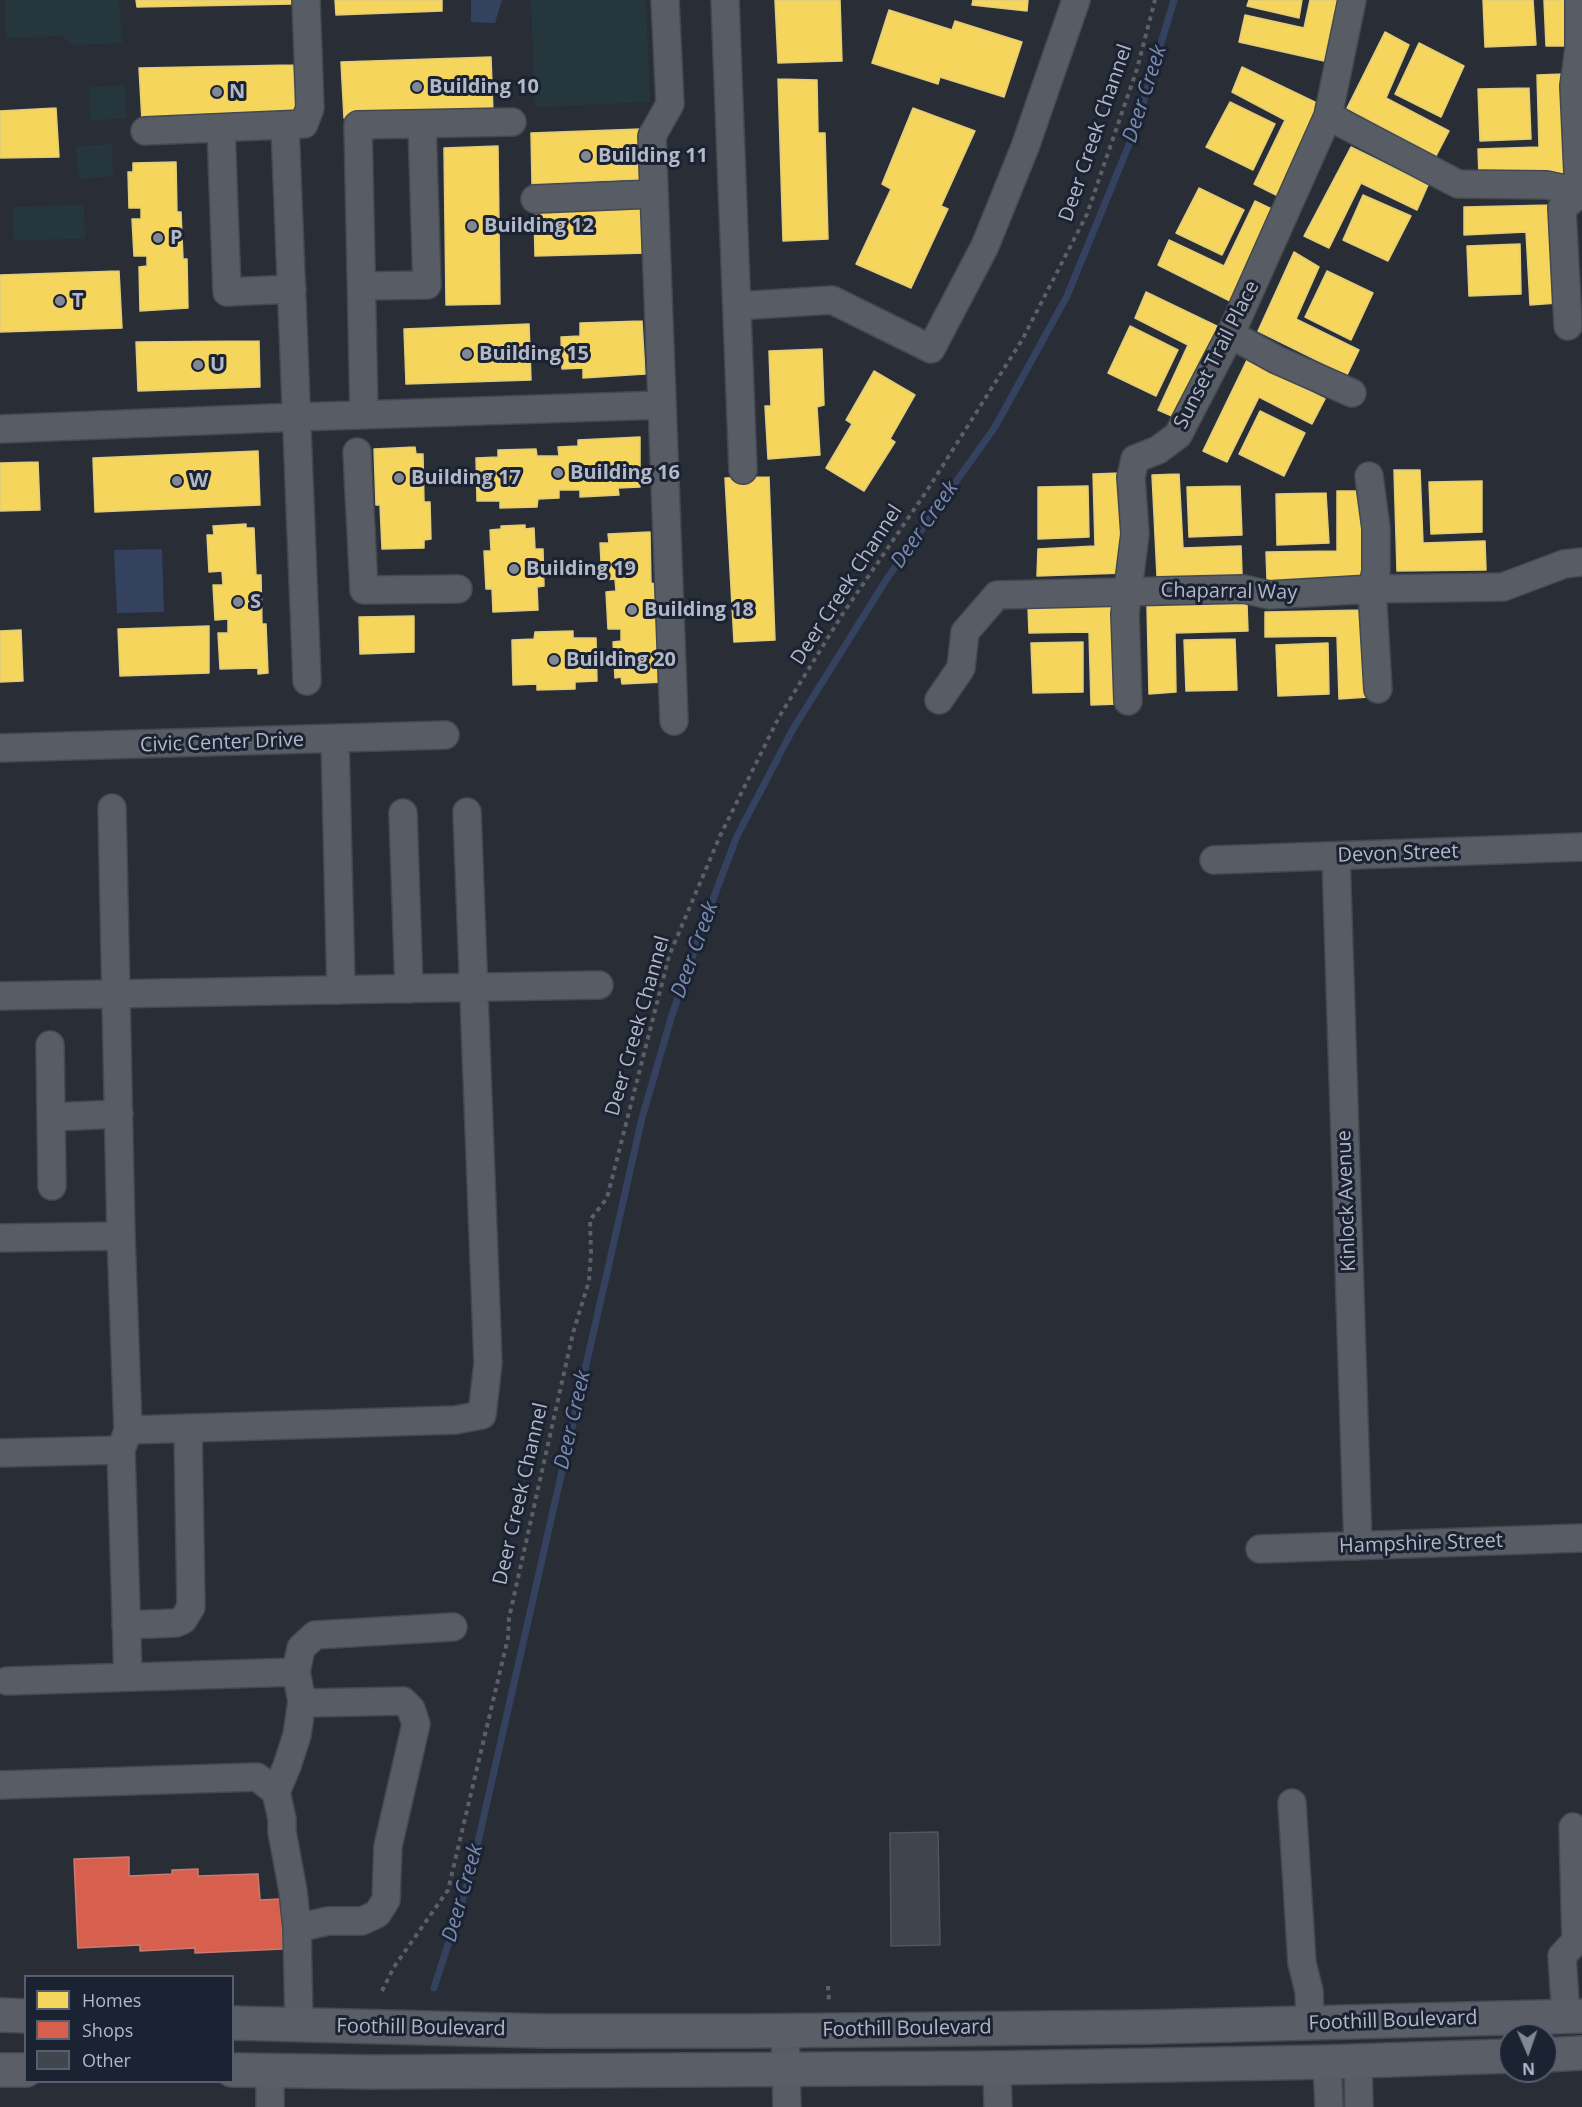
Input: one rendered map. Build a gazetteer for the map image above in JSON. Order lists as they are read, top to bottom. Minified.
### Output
{"streets":{"main road":["Foothill Boulevard"],"street":["Sunset Trail Place","Chaparral Way","Civic Center Drive","Devon Street","Kinlock Avenue","Hampshire Street"],"path":["Deer Creek Channel"]},"crossings":[["Sunset Trail Place","Chaparral Way"],["Devon Street","Kinlock Avenue"],["Kinlock Avenue","Hampshire Street"]],"water":["Deer Creek"],"places":["Building 10","N","Building 11","Building 12","P","T","Building 15","U","Building 16","Building 17","W","Building 19","S","Building 18","Building 20"],"legend":["Homes","Shops","Other"],"north":"bottom"}
